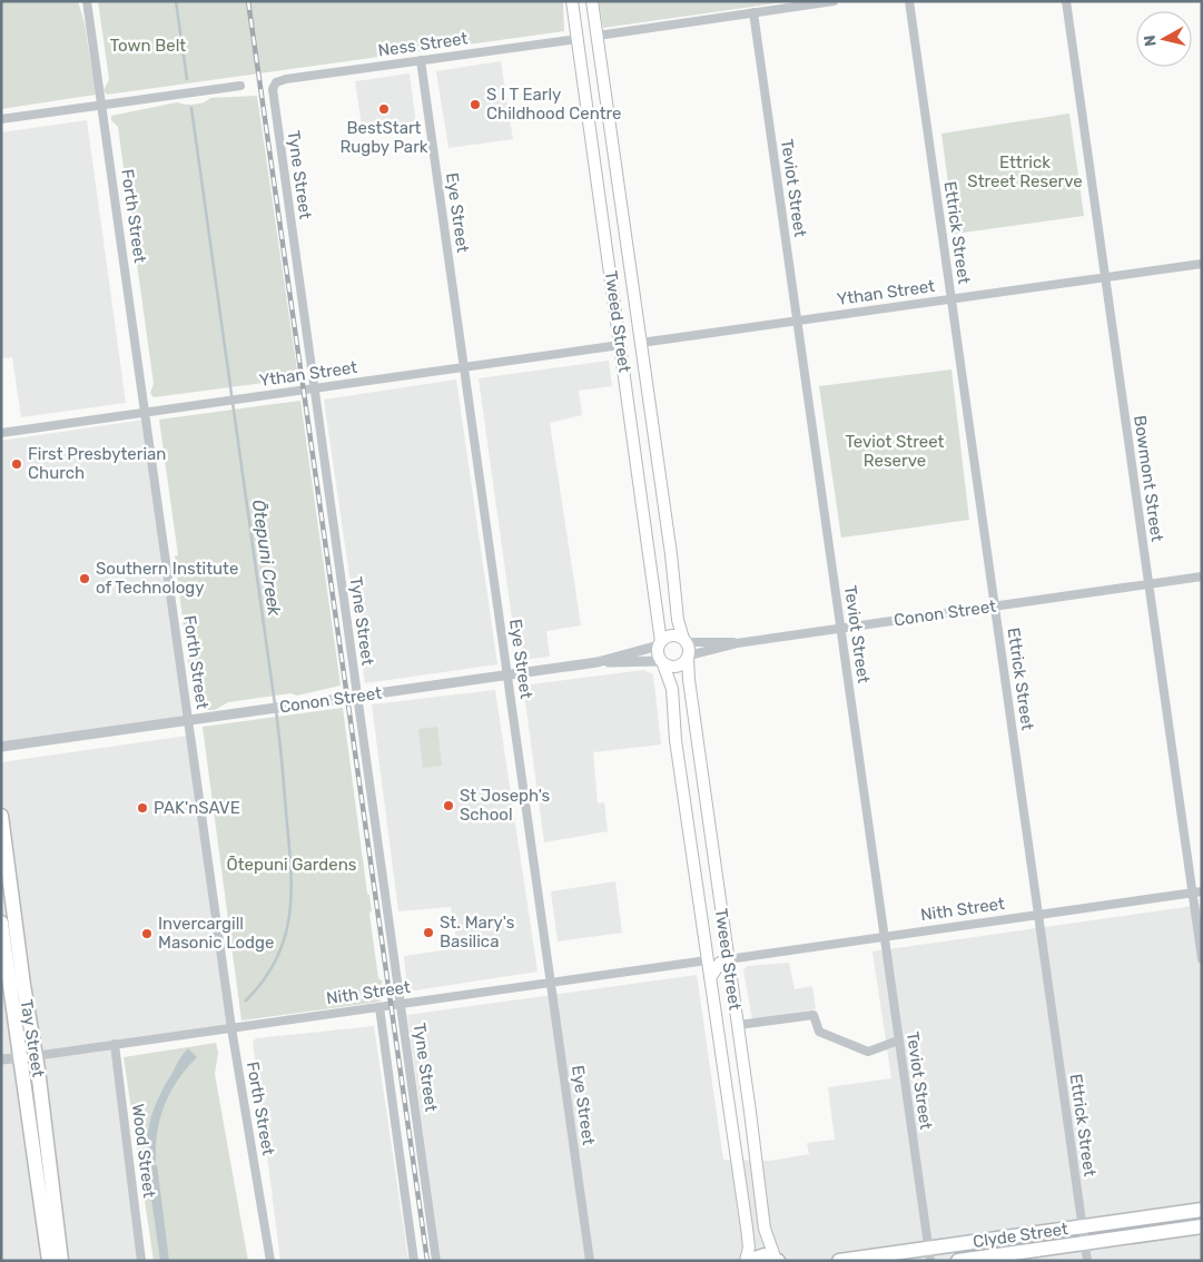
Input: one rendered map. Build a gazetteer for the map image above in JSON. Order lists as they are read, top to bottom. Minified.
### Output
{"streets":{"highway":["Tay Street","Clyde Street"],"main road":["Tweed Street","Conon Street"],"street":["Ness Street","Tyne Street","Teviot Street","Eye Street","Forth Street","Ettrick Street","Ythan Street","Bowmont Street","Nith Street","Wood Street"]},"crossings":[["Ness Street","Tyne Street"],["Ness Street","Eye Street"],["Ness Street","Tweed Street"],["Tyne Street","Ythan Street"],["Tyne Street","Conon Street"],["Tyne Street","Nith Street"],["Teviot Street","Ythan Street"],["Teviot Street","Conon Street"],["Teviot Street","Nith Street"],["Teviot Street","Clyde Street"],["Eye Street","Ythan Street"],["Eye Street","Conon Street"],["Eye Street","Nith Street"],["Forth Street","Ythan Street"],["Forth Street","Conon Street"],["Forth Street","Nith Street"],["Ettrick Street","Ythan Street"],["Ettrick Street","Conon Street"],["Ettrick Street","Nith Street"],["Ettrick Street","Clyde Street"],["Ythan Street","Tweed Street"],["Ythan Street","Bowmont Street"],["Tweed Street","Conon Street"],["Tweed Street","Nith Street"],["Bowmont Street","Conon Street"],["Bowmont Street","Nith Street"],["Nith Street","Tay Street"],["Nith Street","Wood Street"]],"water":["Ōtepuni Creek"],"parks":["Town Belt","Ettrick Street Reserve","Teviot Street Reserve","Ōtepuni Gardens"],"places":["S I T Early Childhood Centre","BestStart Rugby Park","First Presbyterian Church","Southern Institute of Technology","St Joseph's School","PAK'nSAVE","St. Mary's Basilica","Invercargill Masonic Lodge"],"north":"left"}
